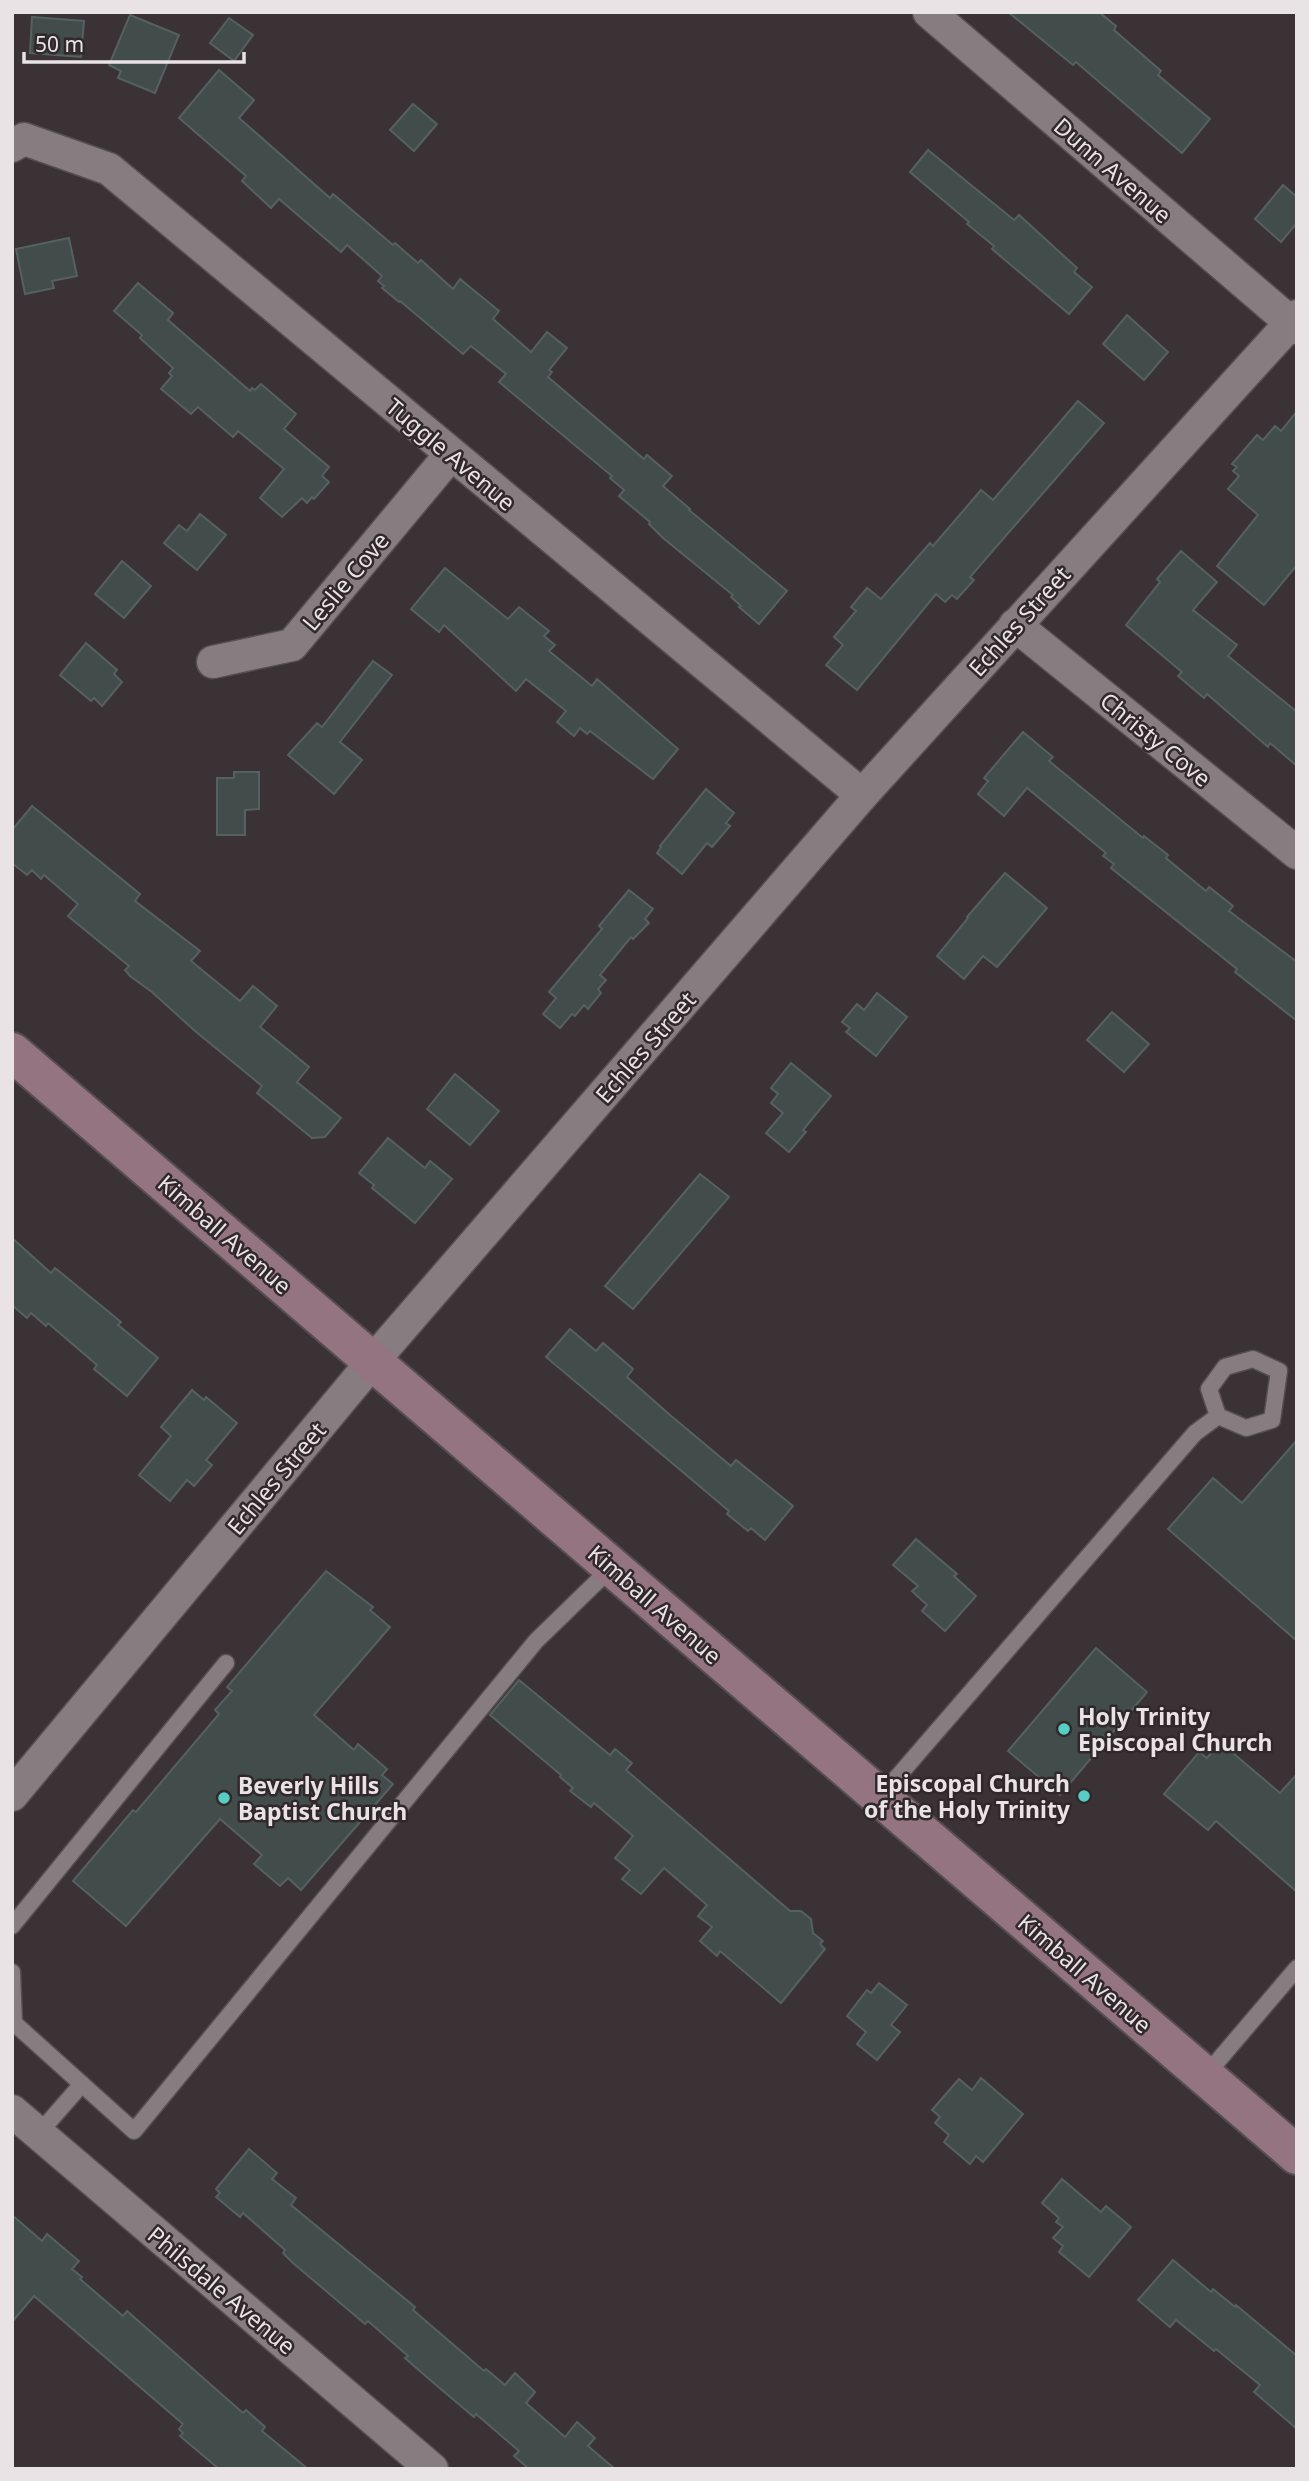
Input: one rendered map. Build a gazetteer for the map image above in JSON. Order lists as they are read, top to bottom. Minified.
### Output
{"streets":{"main road":["Kimball Avenue"],"street":["Dunn Avenue","Tuggle Avenue","Leslie Cove","Echles Street","Christy Cove","Philsdale Avenue"]},"crossings":[["Dunn Avenue","Echles Street"],["Tuggle Avenue","Leslie Cove"],["Tuggle Avenue","Echles Street"],["Echles Street","Christy Cove"],["Echles Street","Kimball Avenue"]],"places":["Holy Trinity Episcopal Church","Episcopal Church of the Holy Trinity","Beverly Hills Baptist Church"],"scale_bar":"50 m"}
